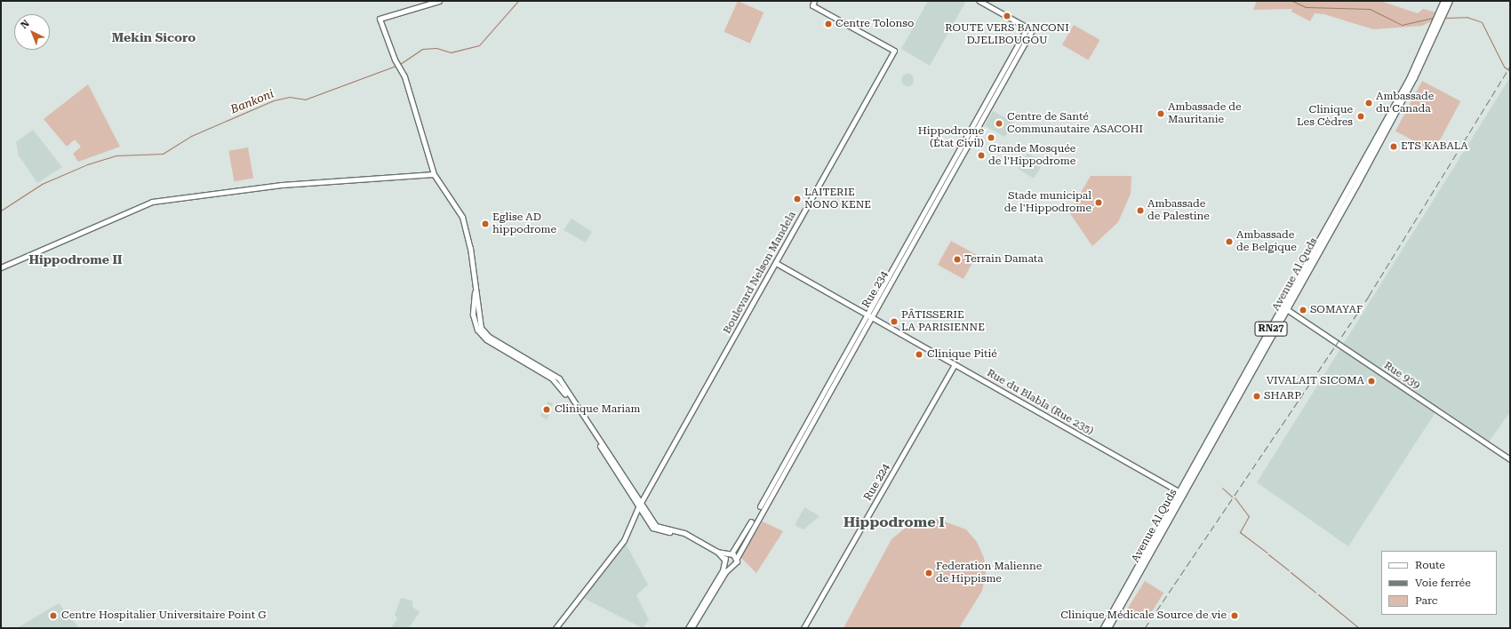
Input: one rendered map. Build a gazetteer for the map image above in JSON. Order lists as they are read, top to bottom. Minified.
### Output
{"streets":{"main road":["Avenue Al Quds","RN27"],"street":["Boulevard Nelson Mandela","Rue 234","Rue 939","Rue du Blabla (Rue 235)","Rue 224"]},"crossings":[["Boulevard Nelson Mandela","Rue du Blabla (Rue 235)"],["Avenue Al Quds","Rue 939"],["Avenue Al Quds","Rue du Blabla (Rue 235)"],["Rue 234","Rue du Blabla (Rue 235)"],["Rue du Blabla (Rue 235)","Rue 224"]],"districts":["Mekin Sicoro","Hippodrome II","Hippodrome I"],"water":["Bankoni"],"places":["ROUTE VERS BANCONI DJELIBOUGOU","Centre Tolonso","Ambassade du Canada","Ambassade de Mauritanie","Clinique Les Cèdres","Centre de Santé Communautaire ASACOHI","Hippodrome (État Civil)","ETS KABALA","Grande Mosquée de l'Hippodrome","LAITERIE NONO KENE","Stade municipal de l'Hippodrome","Ambassade de Palestine","Eglise AD hippodrome","Ambassade de Belgique","Terrain Damata","SOMAYAF","PÂTISSERIE LA PARISIENNE","Clinique Pitié","VIVALAIT SICOMA","SHARP","Clinique Mariam","Federation Malienne de Hippisme","Centre Hospitalier Universitaire Point G","Clinique Médicale Source de vie"],"legend":["Route","Voie ferrée","Parc"],"north":"top left"}
